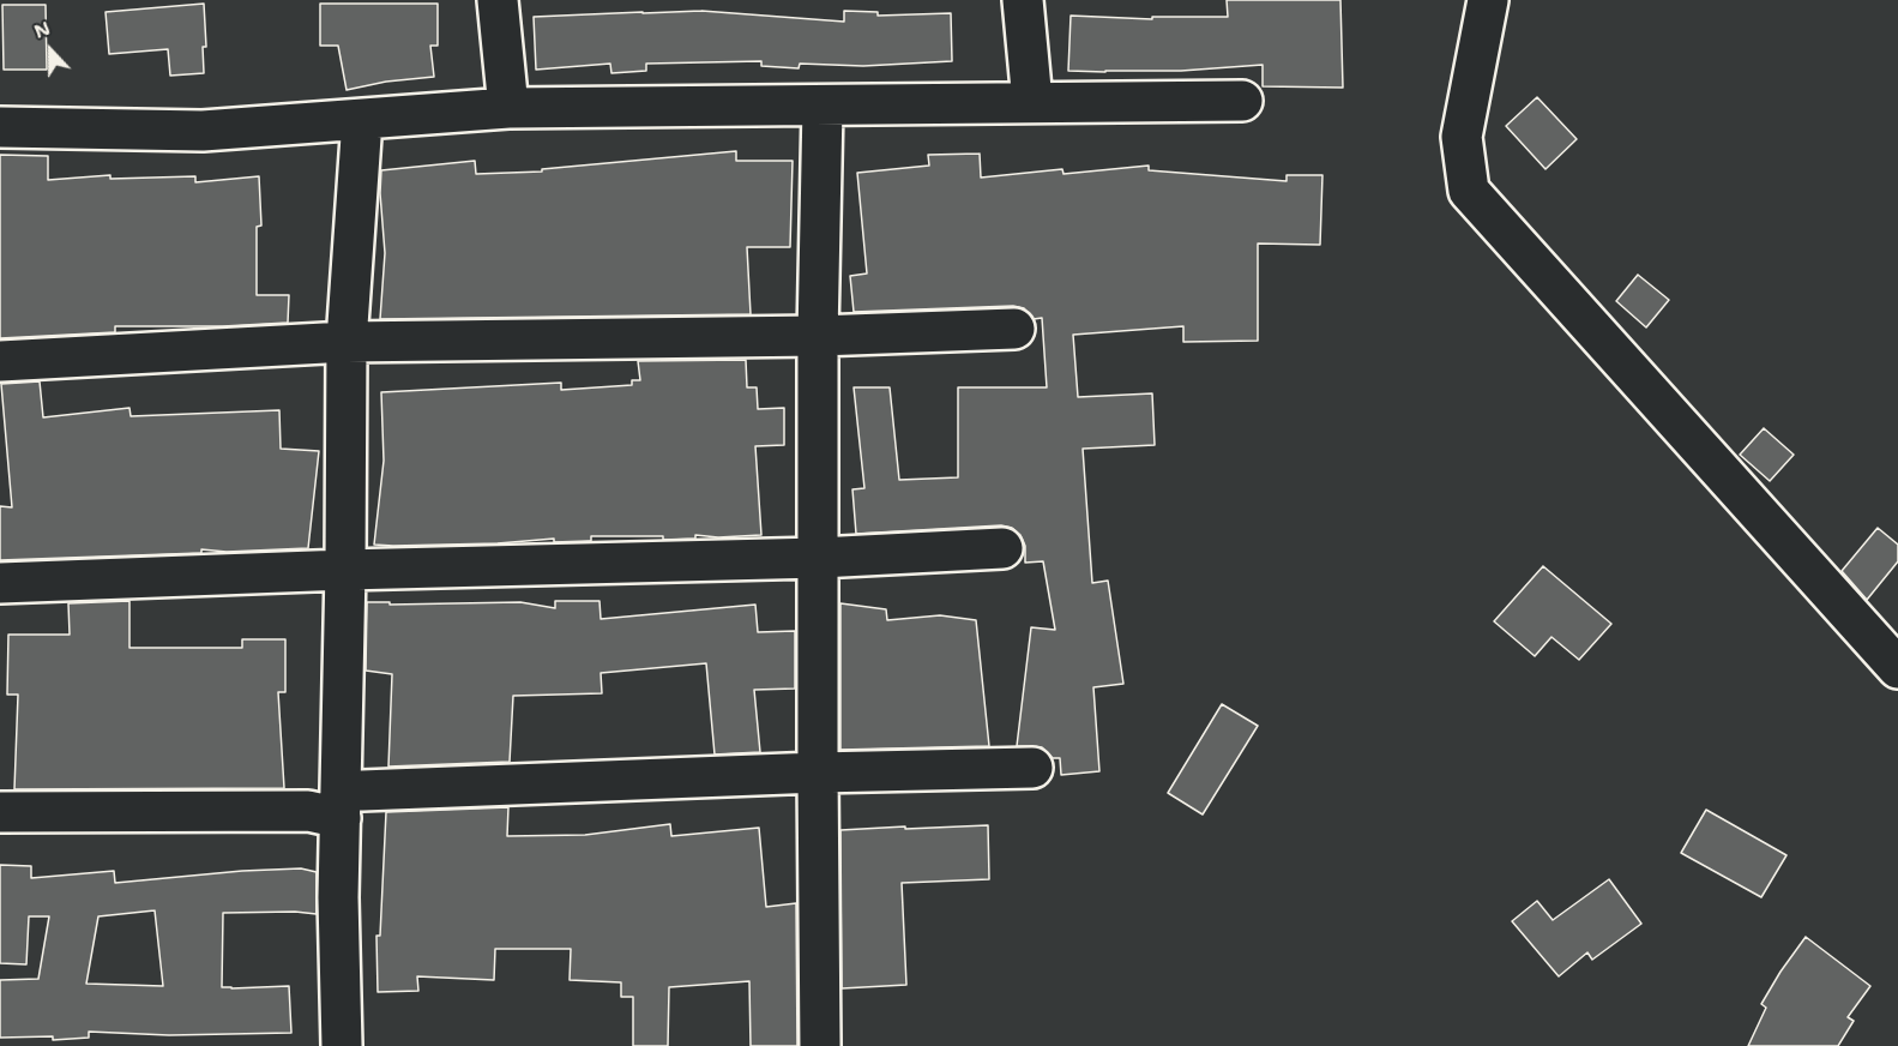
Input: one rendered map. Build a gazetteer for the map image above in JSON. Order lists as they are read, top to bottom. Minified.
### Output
{"north":"top"}
